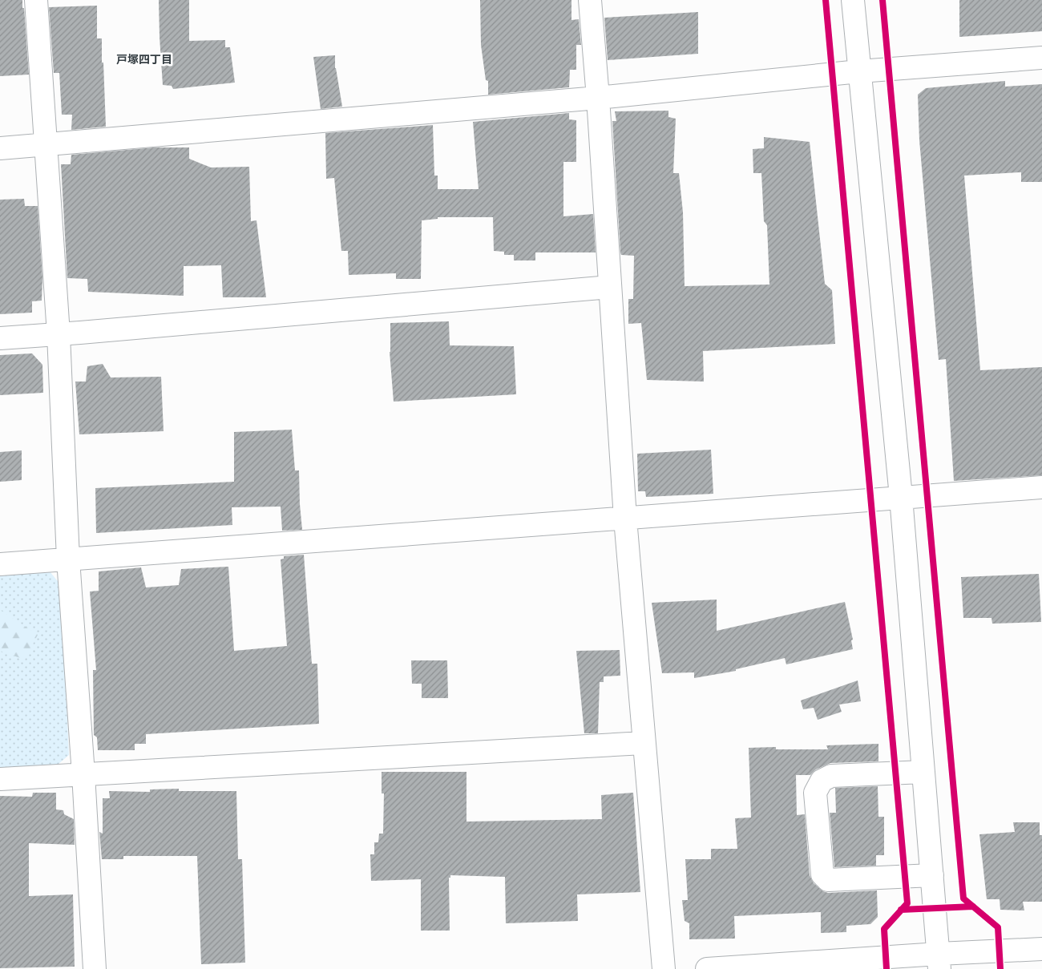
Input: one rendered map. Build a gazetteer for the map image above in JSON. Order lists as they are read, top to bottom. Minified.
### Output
{"districts":["戸塚四丁目"]}
